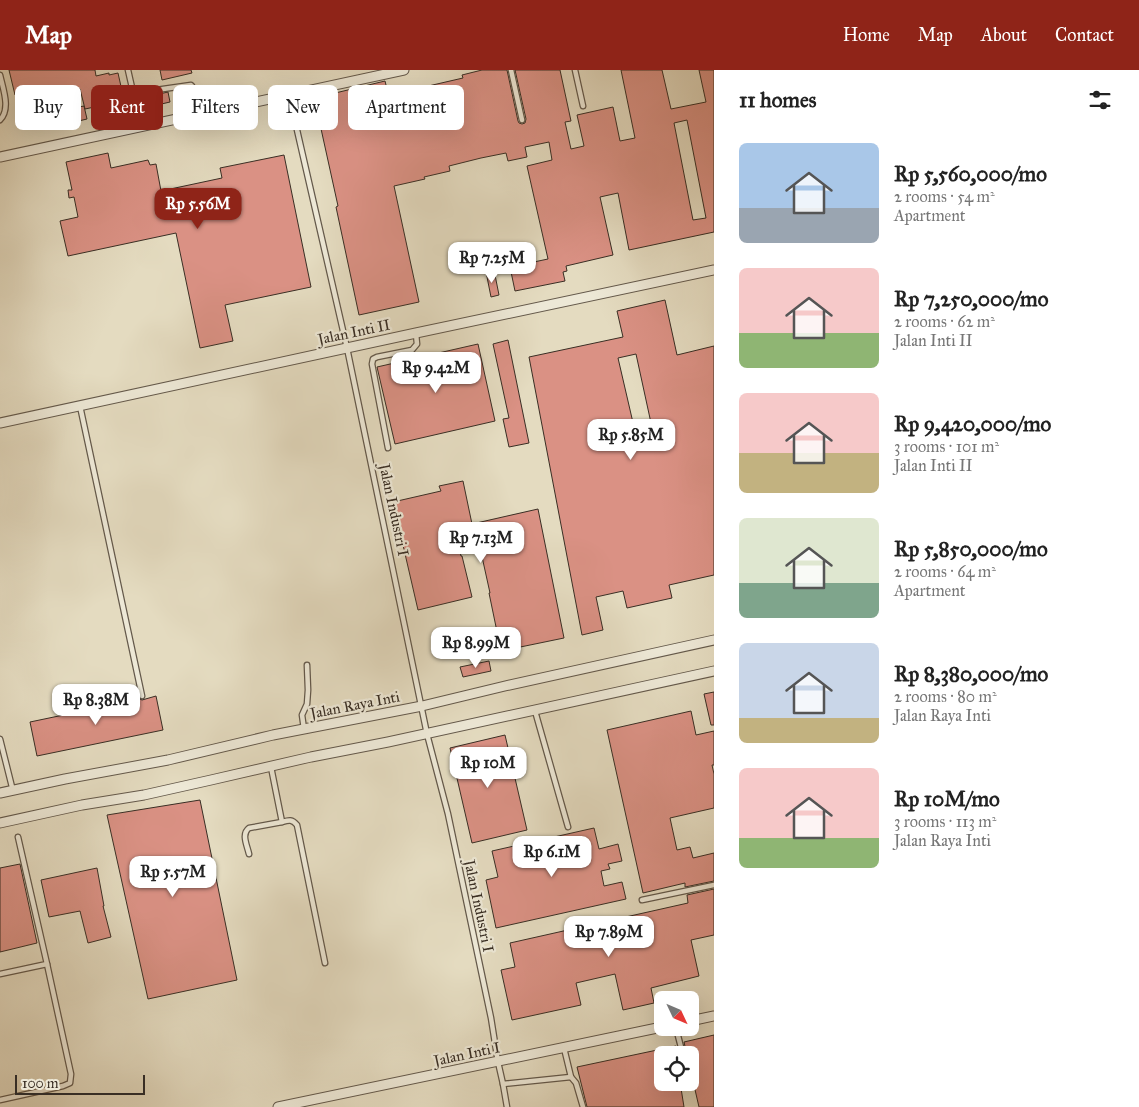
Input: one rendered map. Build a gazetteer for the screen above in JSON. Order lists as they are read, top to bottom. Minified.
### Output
{"streets":{"street":["Jalan Inti II","Jalan Raya Inti","Jalan Inti I"],"lane":["Jalan Industri I"]},"crossings":[["Jalan Inti II","Jalan Industri I"],["Jalan Industri I","Jalan Raya Inti"],["Jalan Industri I","Jalan Inti I"]],"scale_bar":"100 m","north":"bottom right","page":{"header":"Map","nav":["Home","Map","About","Contact"],"heading":"11 homes","chip":["Buy","Rent","Filters","New","Apartment"],"list":[{"name":"Rp 5,560,000/mo","note":"2 rooms · 54 m² · Apartment"},{"name":"Rp 7,250,000/mo","note":"2 rooms · 62 m² · Jalan Inti II"},{"name":"Rp 9,420,000/mo","note":"3 rooms · 101 m² · Jalan Inti II"},{"name":"Rp 5,850,000/mo","note":"2 rooms · 64 m² · Apartment"},{"name":"Rp 8,380,000/mo","note":"2 rooms · 80 m² · Jalan Raya Inti"},{"name":"Rp 10M/mo","note":"3 rooms · 113 m² · Jalan Raya Inti"}],"price":["Rp 5.56M","Rp 7.25M","Rp 9.42M","Rp 5.85M","Rp 7.13M","Rp 8.99M","Rp 8.38M","Rp 10M","Rp 6.1M","Rp 5.57M","Rp 7.89M"],"scale":"100 m"}}
